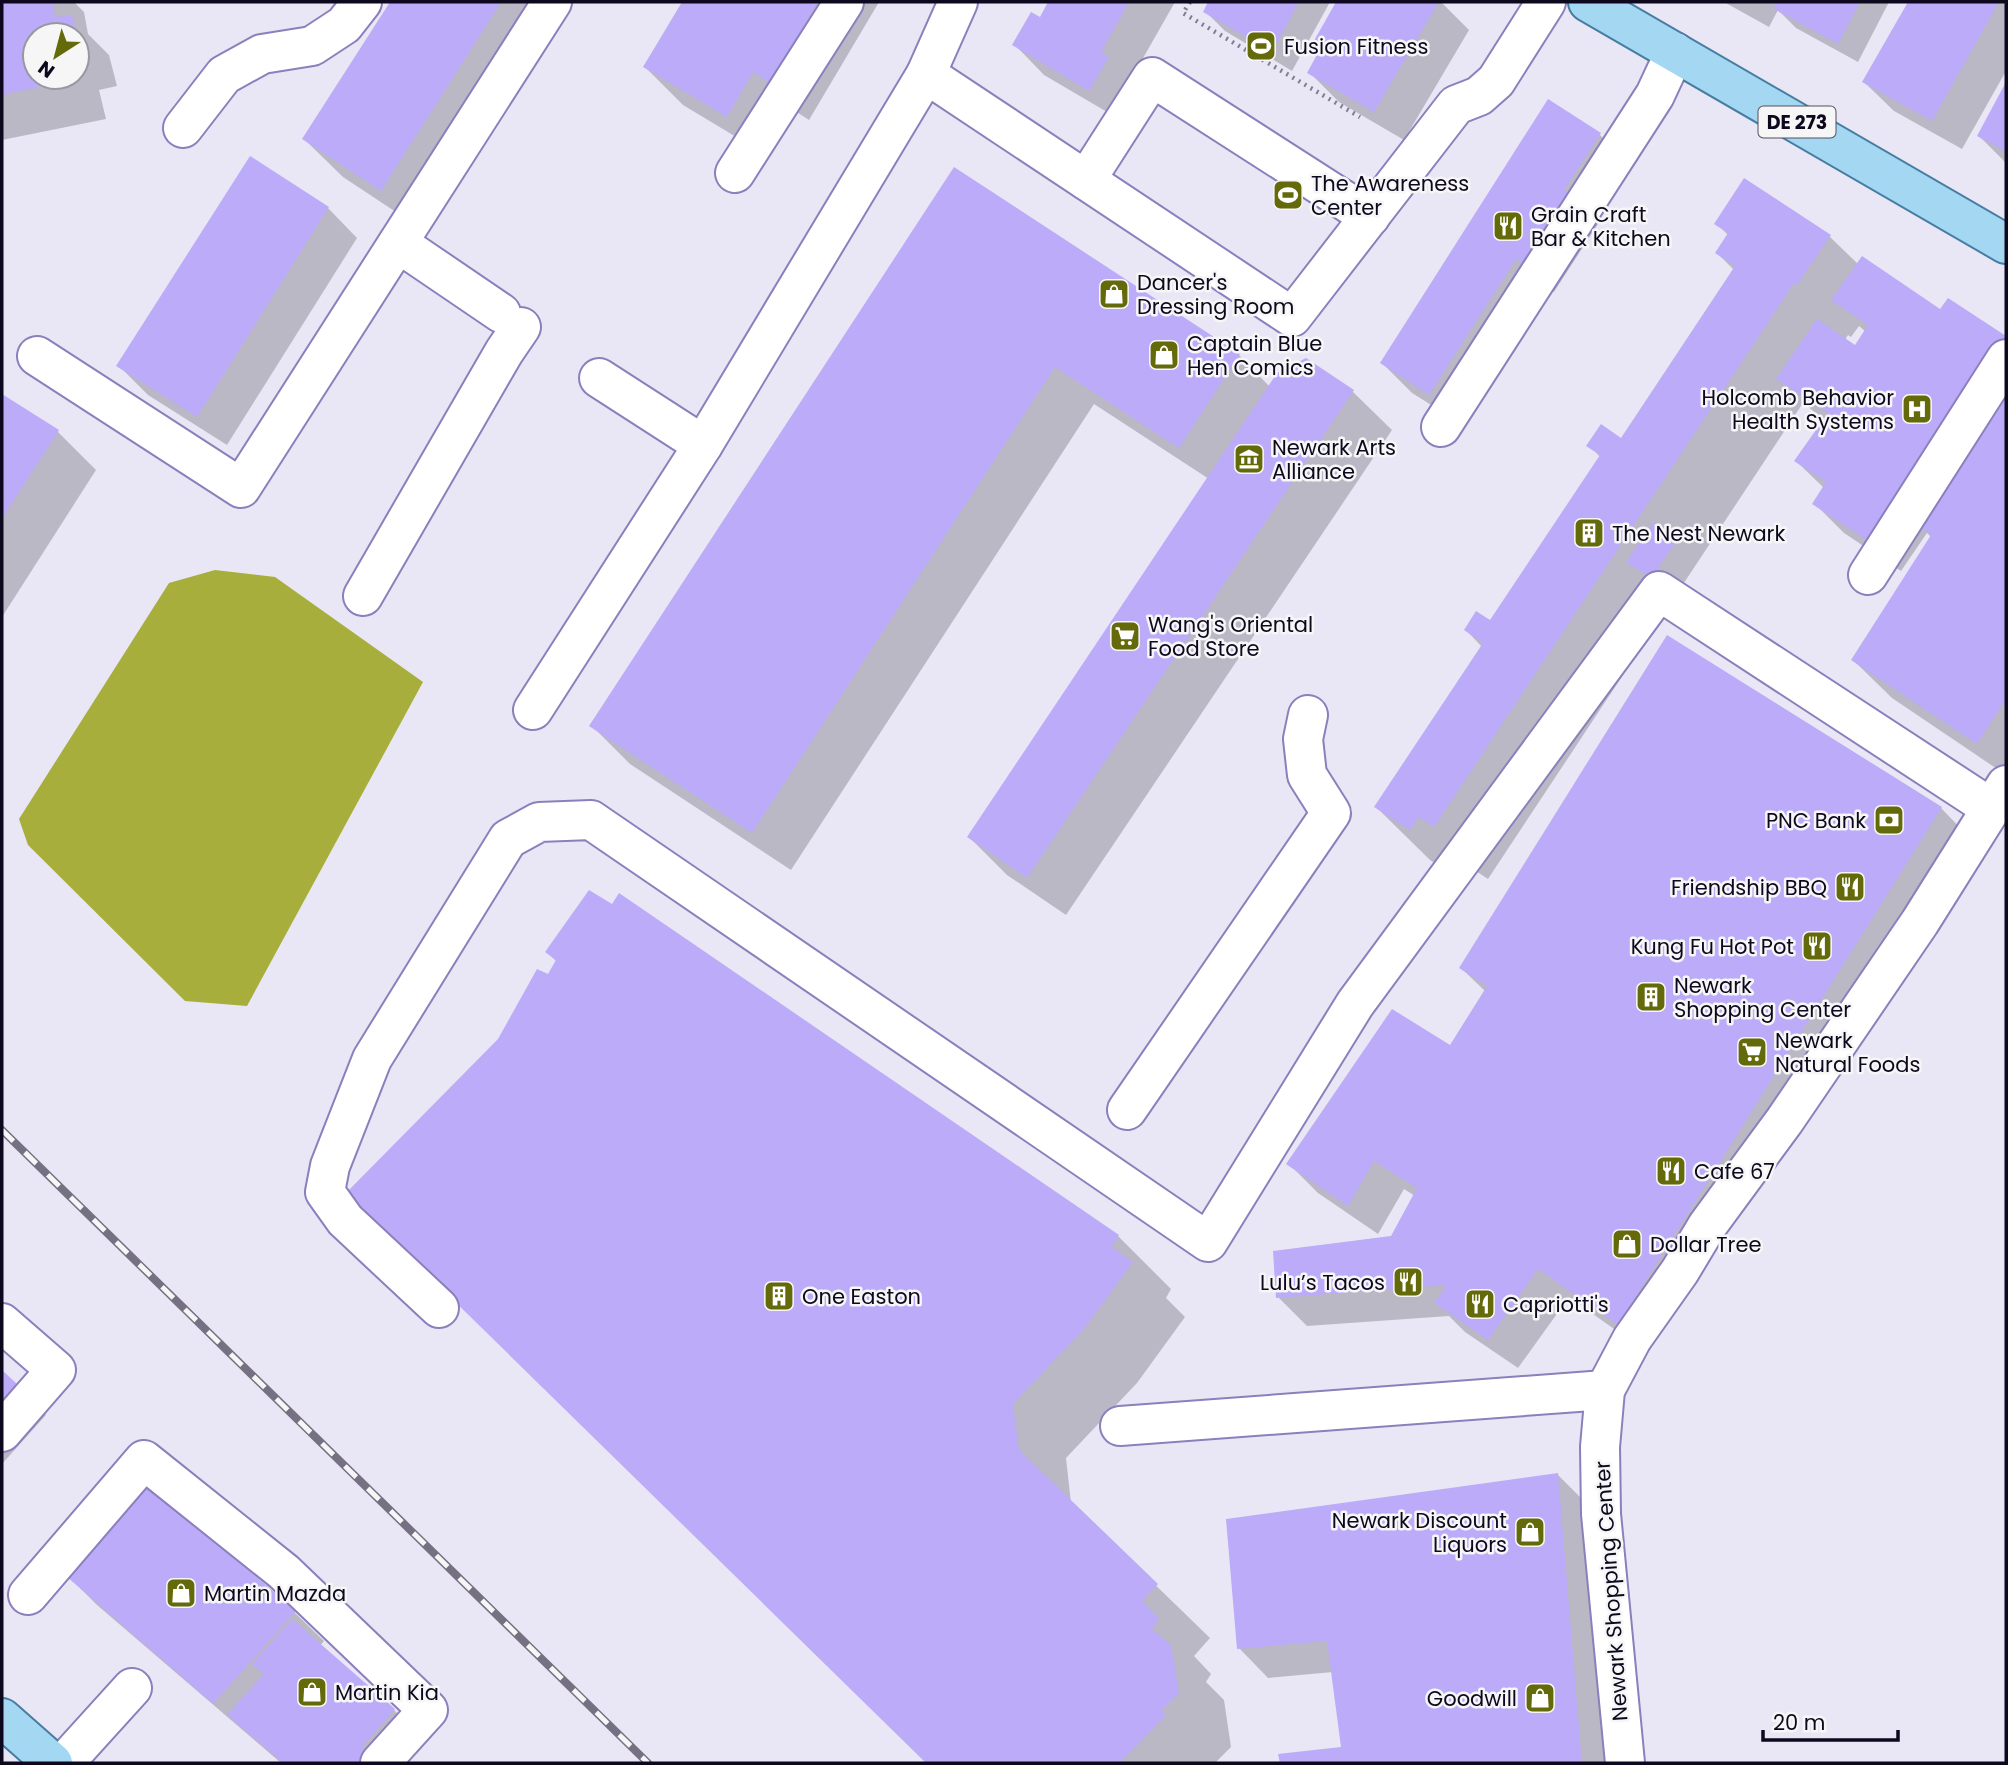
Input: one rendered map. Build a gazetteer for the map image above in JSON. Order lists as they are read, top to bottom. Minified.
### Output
{"streets":{"main road":["DE 273"],"lane":["Newark Shopping Center"]},"places":{"sports":["Fusion Fitness","The Awareness Center"],"restaurant":["Grain Craft Bar & Kitchen","Friendship BBQ","Kung Fu Hot Pot","Cafe 67","Lulu’s Tacos","Capriotti's"],"shop":["Dancer's Dressing Room","Captain Blue Hen Comics","Dollar Tree","Newark Discount Liquors","Martin Mazda","Martin Kia","Goodwill"],"hospital":["Holcomb Behavior Health Systems"],"museum":["Newark Arts Alliance"],"building":["The Nest Newark","Newark Shopping Center","One Easton"],"supermarket":["Wang's Oriental Food Store","Newark Natural Foods"],"bank":["PNC Bank"]},"scale_bar":"20 m","north":"bottom left"}
